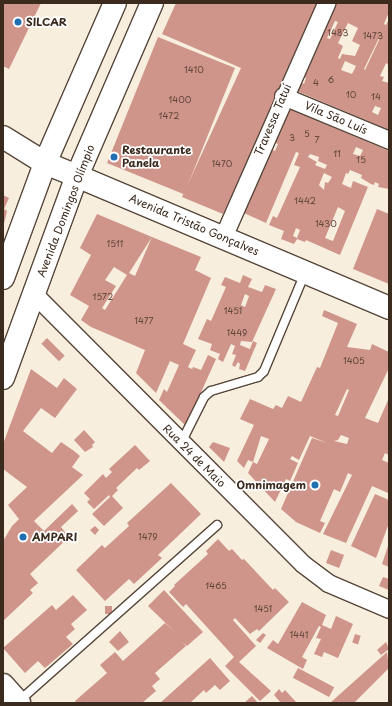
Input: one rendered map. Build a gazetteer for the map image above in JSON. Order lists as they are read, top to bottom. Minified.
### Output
{"streets":{"main road":["Avenida Domingos Olímpio","Avenida Tristão Gonçalves"],"street":["Vila São Luís","Travessa Tatuí","Rua 24 de Maio"]},"crossings":[["Vila São Luís","Travessa Tatuí"],["Travessa Tatuí","Avenida Tristão Gonçalves"],["Avenida Domingos Olímpio","Avenida Tristão Gonçalves"],["Avenida Domingos Olímpio","Rua 24 de Maio"]],"places":["SILCAR","Restaurante Panela","Omnimagem","AMPARI"],"house_numbers":["1483","1473","1410","6","4","10","14","1400","1472","5","3","7","11","15","1470","1442","1430","1511","1572","1451","1477","1449","1405","1479","1465","1451","1441"]}
